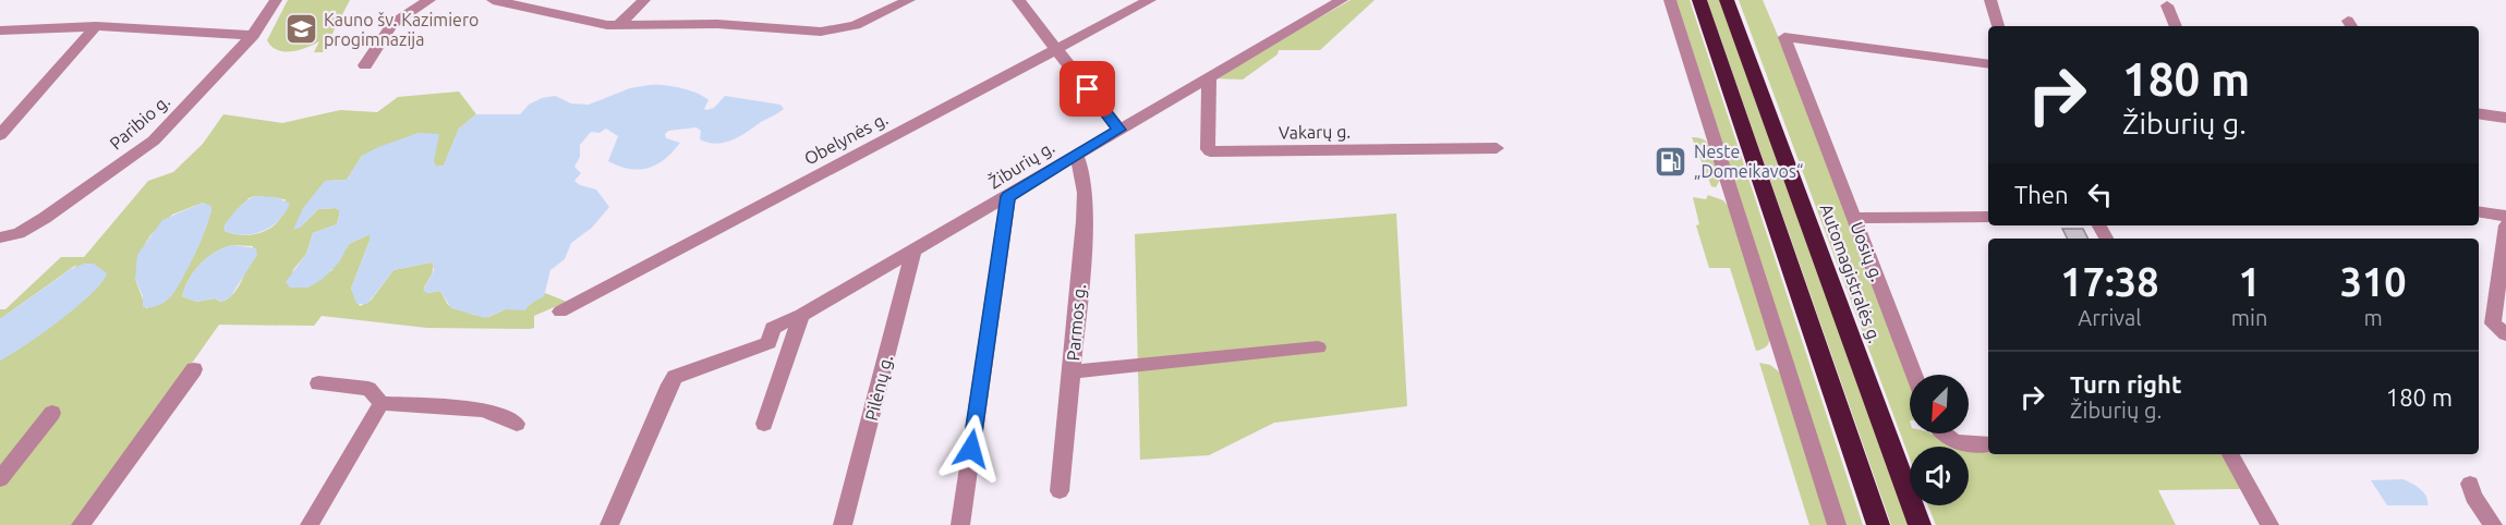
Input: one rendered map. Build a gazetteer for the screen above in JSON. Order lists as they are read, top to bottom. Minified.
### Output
{"streets":{"highway":["Automagistralės g."],"street":["Paribio g.","Vakarų g.","Obelynės g.","Žiburių g.","Uosių g.","Parmos g.","Pilėnų g."]},"crossings":[["Vakarų g.","Žiburių g."],["Žiburių g.","Parmos g."],["Žiburių g.","Pilėnų g."]],"places":{"school or university":["Kauno šv. Kazimiero progimnazija"],"fuel station":["Neste „Domeikavos“"]},"north":"bottom left","page":{"turn":["180 m","Žiburių g."],"then":"Then","eta":["17:38","Arrival","1","min","310","m"],"list":[{"name":"Turn right","note":"Žiburių g.","value":"180 m"}]}}
